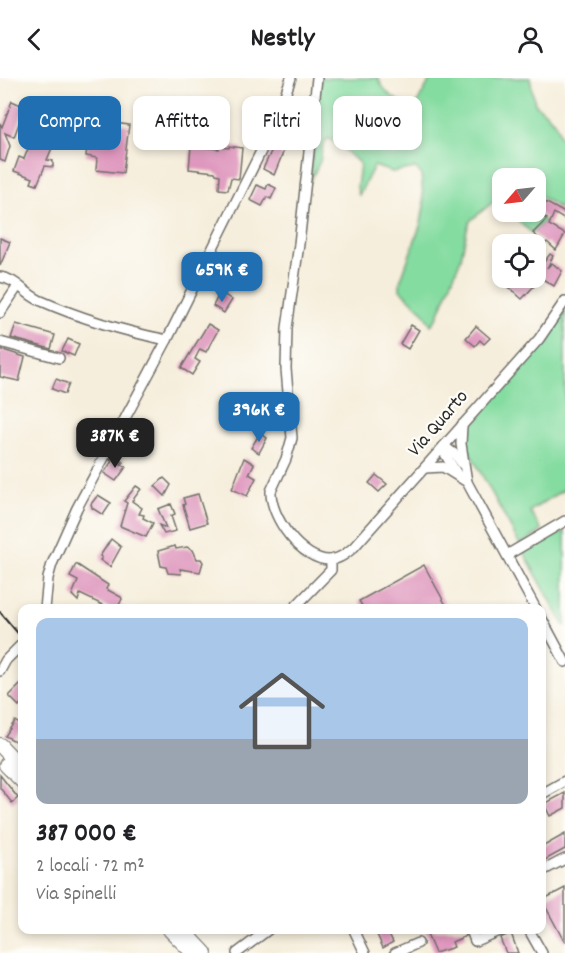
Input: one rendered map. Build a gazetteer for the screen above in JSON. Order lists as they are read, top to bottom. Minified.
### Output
{"streets":{"street":["Via Quarto"]},"north":"bottom left","page":{"header":"Nestly","chip":["Compra","Affitta","Filtri","Nuovo"],"price":["659K €","396K €","387K €"],"list":[{"name":"387 000 €","note":"2 locali · 72 m² · Via Spinelli"}]}}
